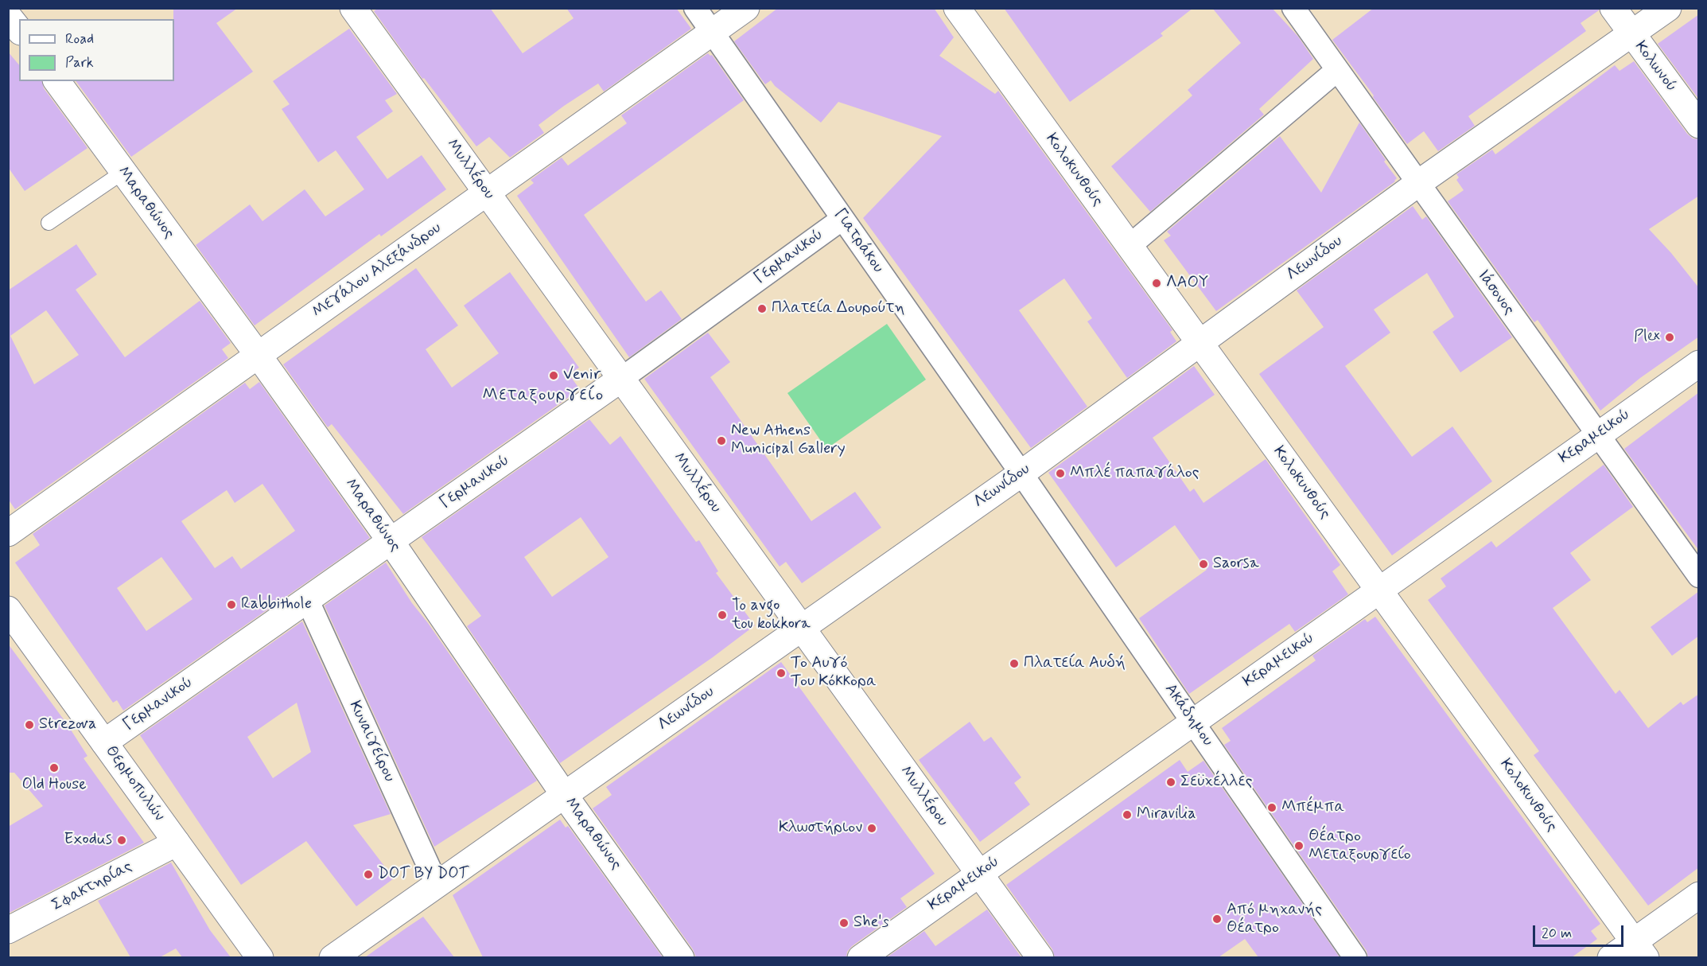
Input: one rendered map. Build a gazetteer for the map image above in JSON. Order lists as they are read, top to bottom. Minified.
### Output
{"streets":{"street":["Κολωνού","Μυλλέρου","Κολοκυνθούς","Μαραθώνος","Γιατράκου","Γερμανικού","Λεωνίδου","Μεγάλου Αλεξάνδρου","Ιάσονος","Κεραμεικού","Ακάδημου","Κυναιγείρου","Θερμοπυλών","Σφακτηρίας"]},"crossings":[["Κολωνού","Λεωνίδου"],["Μυλλέρου","Γερμανικού"],["Μυλλέρου","Λεωνίδου"],["Μυλλέρου","Μεγάλου Αλεξάνδρου"],["Μυλλέρου","Κεραμεικού"],["Κολοκυνθούς","Λεωνίδου"],["Κολοκυνθούς","Κεραμεικού"],["Μαραθώνος","Γερμανικού"],["Μαραθώνος","Λεωνίδου"],["Μαραθώνος","Μεγάλου Αλεξάνδρου"],["Γιατράκου","Γερμανικού"],["Γιατράκου","Λεωνίδου"],["Γιατράκου","Μεγάλου Αλεξάνδρου"],["Γιατράκου","Ακάδημου"],["Γερμανικού","Κυναιγείρου"],["Γερμανικού","Θερμοπυλών"],["Λεωνίδου","Ιάσονος"],["Λεωνίδου","Ακάδημου"],["Λεωνίδου","Κυναιγείρου"],["Ιάσονος","Κεραμεικού"],["Κεραμεικού","Ακάδημου"],["Θερμοπυλών","Σφακτηρίας"]],"districts":["Μεταξουργείο"],"places":["ΛΑΟΥ","Πλατεία Δουρούτη","Plex","Venir","New Athens Municipal Gallery","Μπλέ παπαγάλος","Saorsa","Rabbithole","To avgo tou kokkora","Πλατεία Αυδή","Το Αυγό Του Κόκκορα","Strezova","Old House","Σεϋχέλλες","Μπέμπα","Miravilia","Κλωστήριον","Exodus","Θέατρο Μεταξουργείο","DOT BY DOT","Από μηχανής Θέατρο","She's"],"legend":["Road","Park"],"scale_bar":"20 m"}
